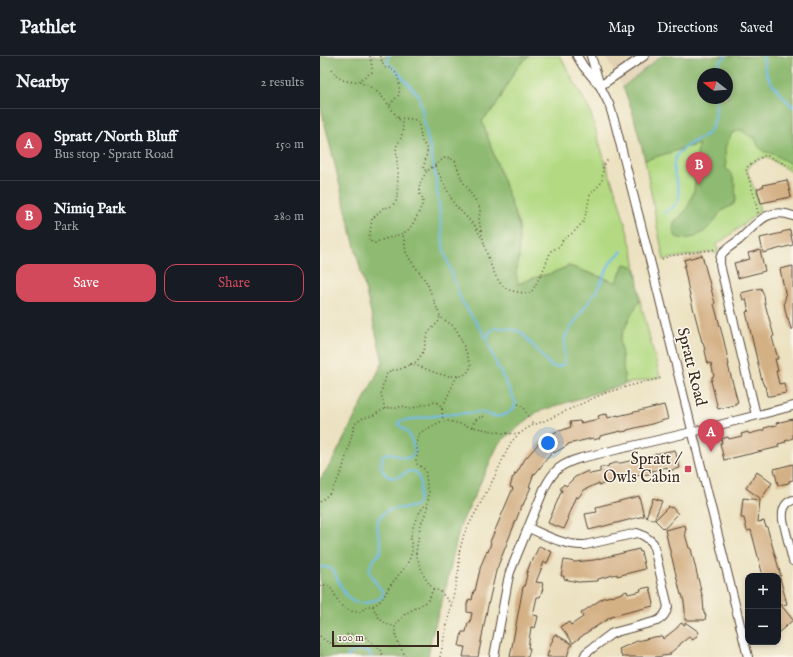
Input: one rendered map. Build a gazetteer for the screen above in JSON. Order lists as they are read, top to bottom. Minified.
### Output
{"streets":{"street":["Spratt Road"]},"places":{"transit":["Spratt / Owls Cabin"]},"scale_bar":"100 m","north":"left","page":{"header":"Pathlet","nav":["Map","Directions","Saved"],"heading":["Nearby","2 results"],"list":[{"mark":"A","name":"Spratt / North Bluff","note":"Bus stop · Spratt Road","value":"150 m"},{"mark":"B","name":"Nimiq Park","note":"Park","value":"280 m"}],"pins":["B","A"],"buttons":["Save","Share"],"map_buttons":["+","−"],"scale":"100 m"}}
